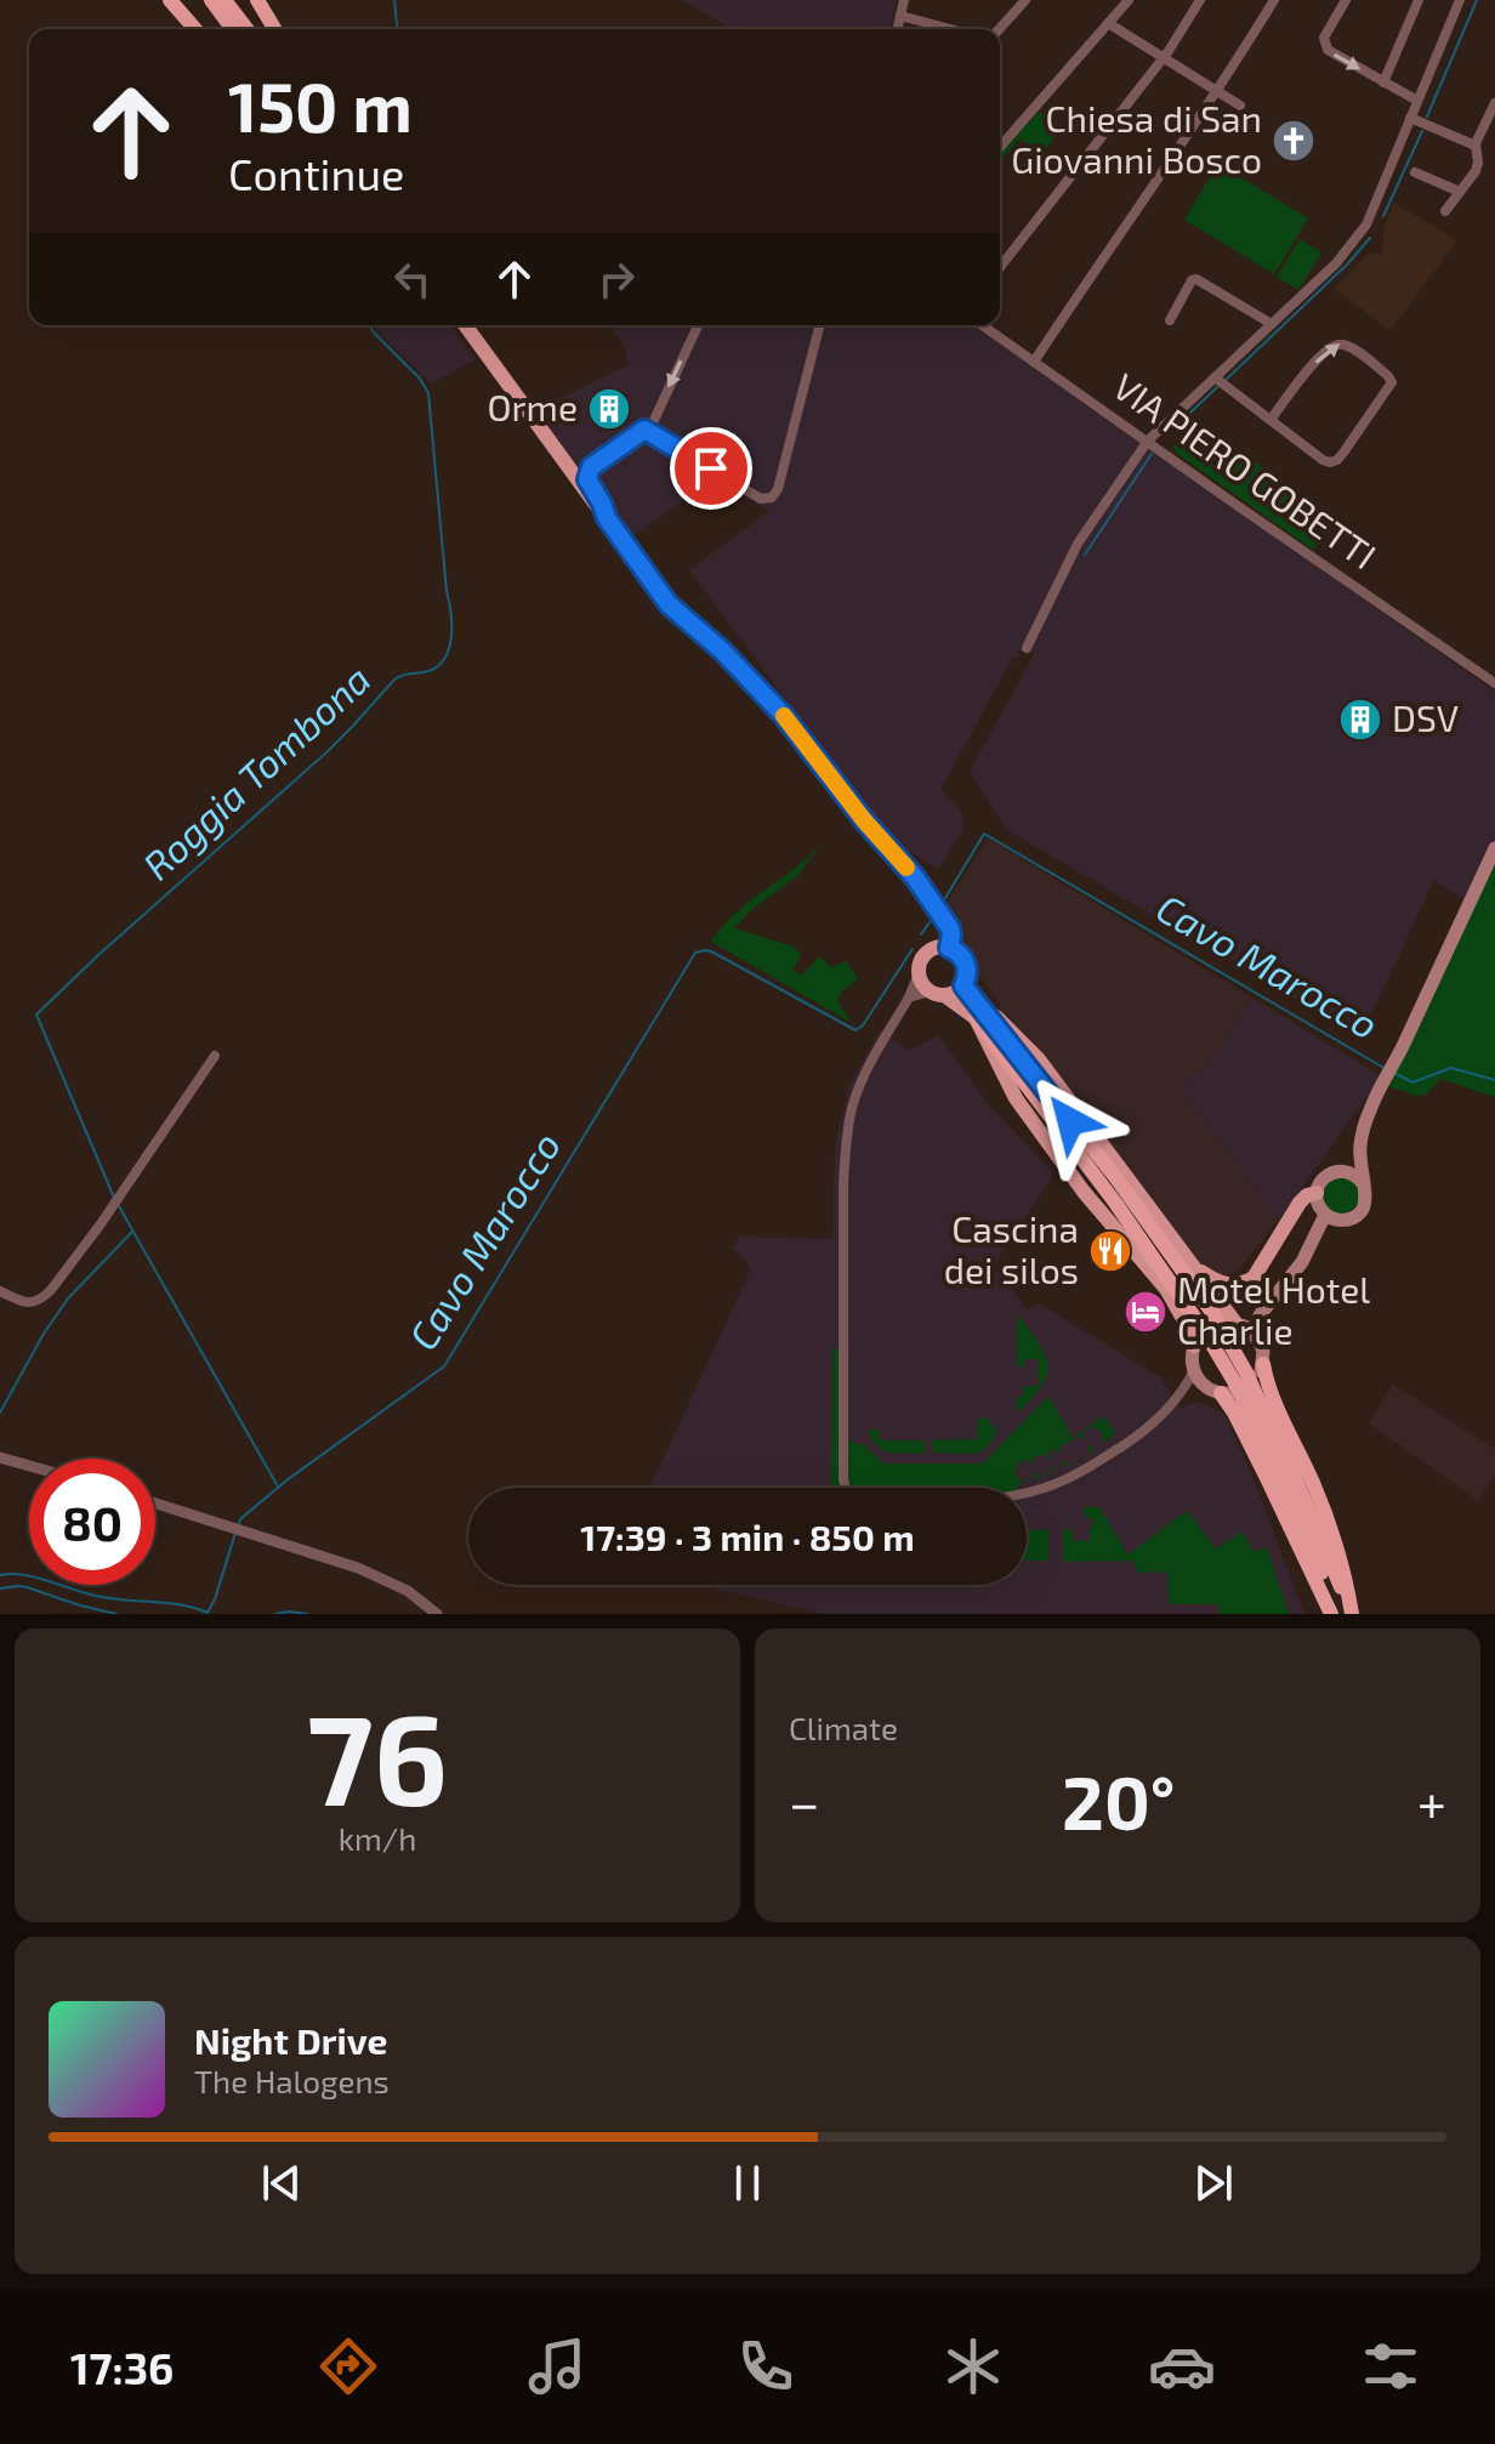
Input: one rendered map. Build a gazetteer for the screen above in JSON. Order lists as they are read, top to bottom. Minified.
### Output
{"streets":{"street":["VIA PIERO GOBETTI"]},"water":["Roggia Tombona","Cavo Marocco"],"places":{"church":["Chiesa di San Giovanni Bosco"],"building":["Orme","DSV"],"restaurant":["Cascina dei silos"],"hotel":["Motel Hotel Charlie"]},"page":{"turn":["150 m","Continue"],"limit":"80","trip":"17:39 · 3 min · 850 m","tile":[["76","km/h"],"Climate"],"heat":["−","20°","+"],"song":["Night Drive","The Halogens"],"tabs":"17:36"}}
